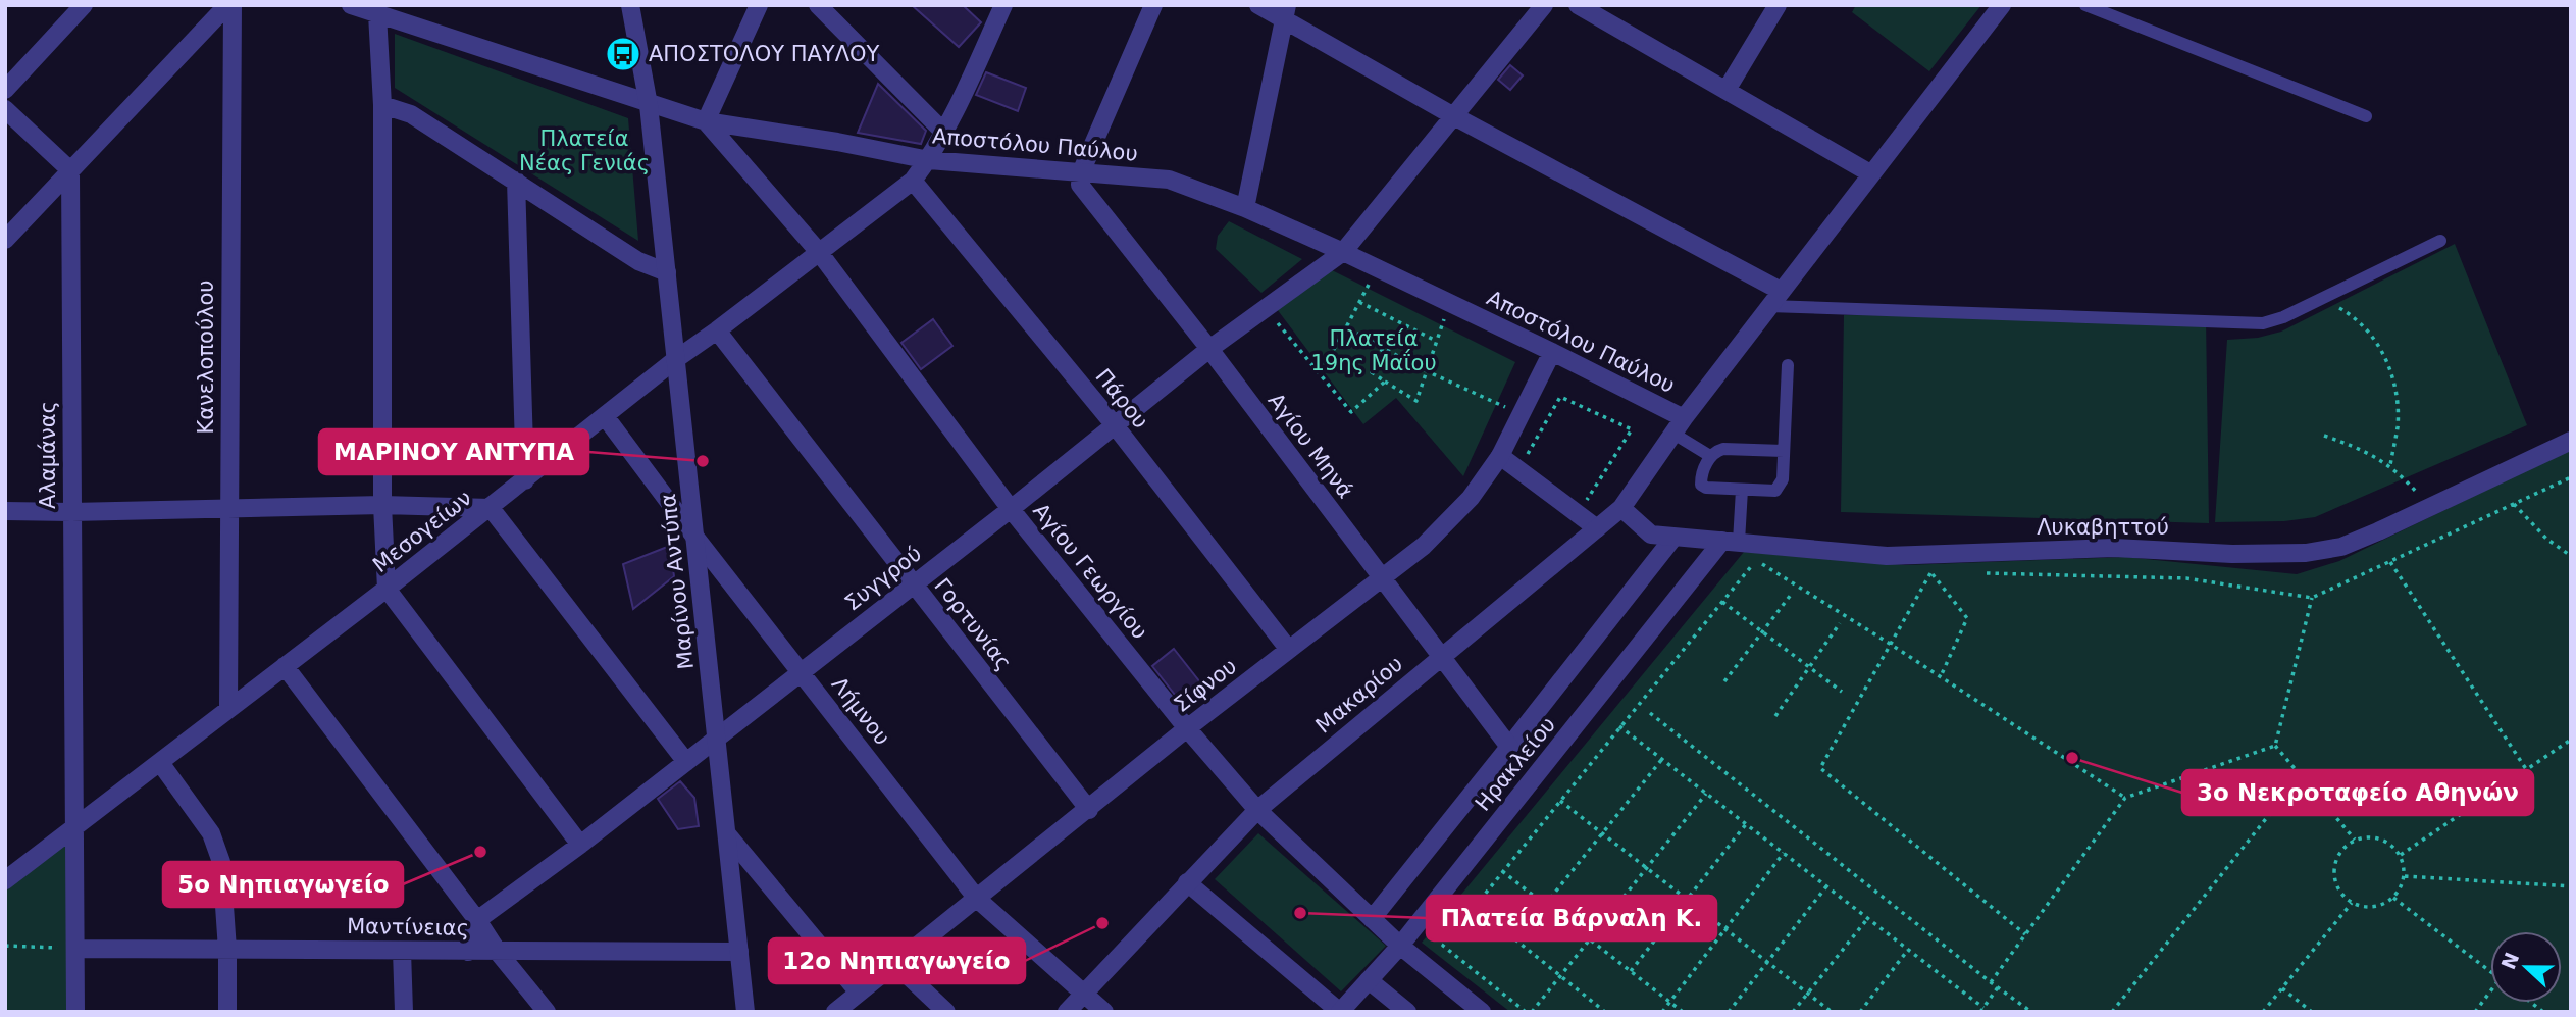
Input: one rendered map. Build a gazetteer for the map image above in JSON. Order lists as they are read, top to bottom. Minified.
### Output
{"streets":{"street":["Αποστόλου Παύλου","Κανελοπούλου","Πάρου","Αγίου Μηνά","Αλαμάνας","Λυκαβηττού","Μεσογείων","Αγίου Γεωργίου","Συγγρού","Μαρίνου Αντύπα","Γορτυνίας","Σίφνου","Μακαρίου","Λήμνου","Ηρακλείου","Μαντίνειας"]},"crossings":[["Αποστόλου Παύλου","Αγίου Μηνά"],["Αποστόλου Παύλου","Μεσογείων"],["Αποστόλου Παύλου","Αγίου Γεωργίου"],["Αποστόλου Παύλου","Συγγρού"],["Αποστόλου Παύλου","Μαρίνου Αντύπα"],["Αποστόλου Παύλου","Σίφνου"],["Αποστόλου Παύλου","Μακαρίου"],["Κανελοπούλου","Μεσογείων"],["Πάρου","Μεσογείων"],["Πάρου","Συγγρού"],["Πάρου","Σίφνου"],["Αγίου Μηνά","Συγγρού"],["Αγίου Μηνά","Σίφνου"],["Αγίου Μηνά","Μακαρίου"],["Αλαμάνας","Μεσογείων"],["Αλαμάνας","Μαντίνειας"],["Λυκαβηττού","Μακαρίου"],["Λυκαβηττού","Ηρακλείου"],["Μεσογείων","Αγίου Γεωργίου"],["Μεσογείων","Μαρίνου Αντύπα"],["Μεσογείων","Γορτυνίας"],["Μεσογείων","Λήμνου"],["Αγίου Γεωργίου","Συγγρού"],["Αγίου Γεωργίου","Σίφνου"],["Αγίου Γεωργίου","Μακαρίου"],["Αγίου Γεωργίου","Ηρακλείου"],["Συγγρού","Μαρίνου Αντύπα"],["Συγγρού","Γορτυνίας"],["Συγγρού","Λήμνου"],["Μαρίνου Αντύπα","Λήμνου"],["Μαρίνου Αντύπα","Μαντίνειας"],["Γορτυνίας","Σίφνου"],["Σίφνου","Λήμνου"],["Μακαρίου","Λήμνου"]],"parks":["Πλατεία Νέας Γενιάς","Πλατεία 19ης Μαΐου"],"places":{"bus stop":["ΑΠΟΣΤΟΛΟΥ ΠΑΥΛΟΥ"],"other":["ΜΑΡΙΝΟΥ ΑΝΤΥΠΑ","3ο Νεκροταφείο Αθηνών","5ο Νηπιαγωγείο","Πλατεία Βάρναλη Κ.","12ο Νηπιαγωγείο"]},"north":"left"}
